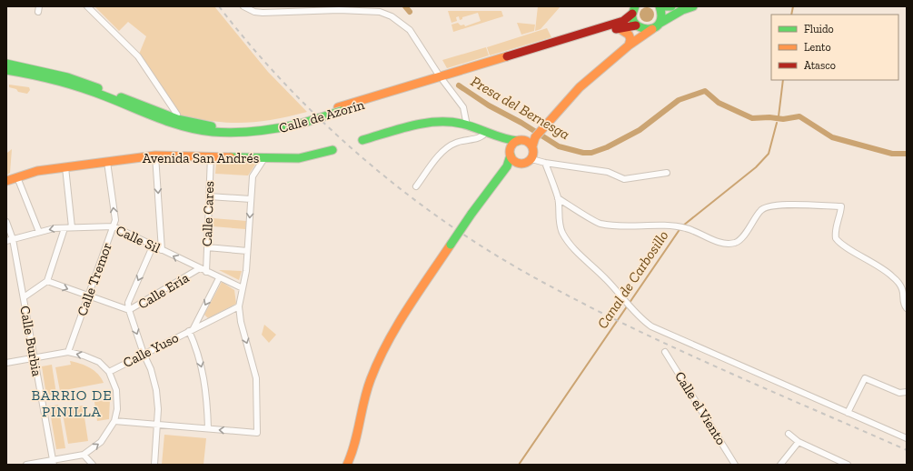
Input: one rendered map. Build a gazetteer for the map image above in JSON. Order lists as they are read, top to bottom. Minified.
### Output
{"streets":{"main road":["Calle de Azorín","Avenida San Andrés"],"street":["Calle Cares","Calle Sil","Calle Tremor","Calle Ería","Calle Burbia","Calle Yuso","Calle el Viento"]},"crossings":[["Avenida San Andrés","Calle Cares"],["Avenida San Andrés","Calle Tremor"],["Calle Cares","Calle Sil"],["Calle Sil","Calle Tremor"],["Calle Sil","Calle Ería"],["Calle Sil","Calle Burbia"],["Calle Sil","Calle Yuso"],["Calle Ería","Calle Yuso"]],"districts":["BARRIO DE PINILLA"],"water":["Presa del Bernesga","Canal de Carbosillo"],"legend":["Fluido","Lento","Atasco"]}
